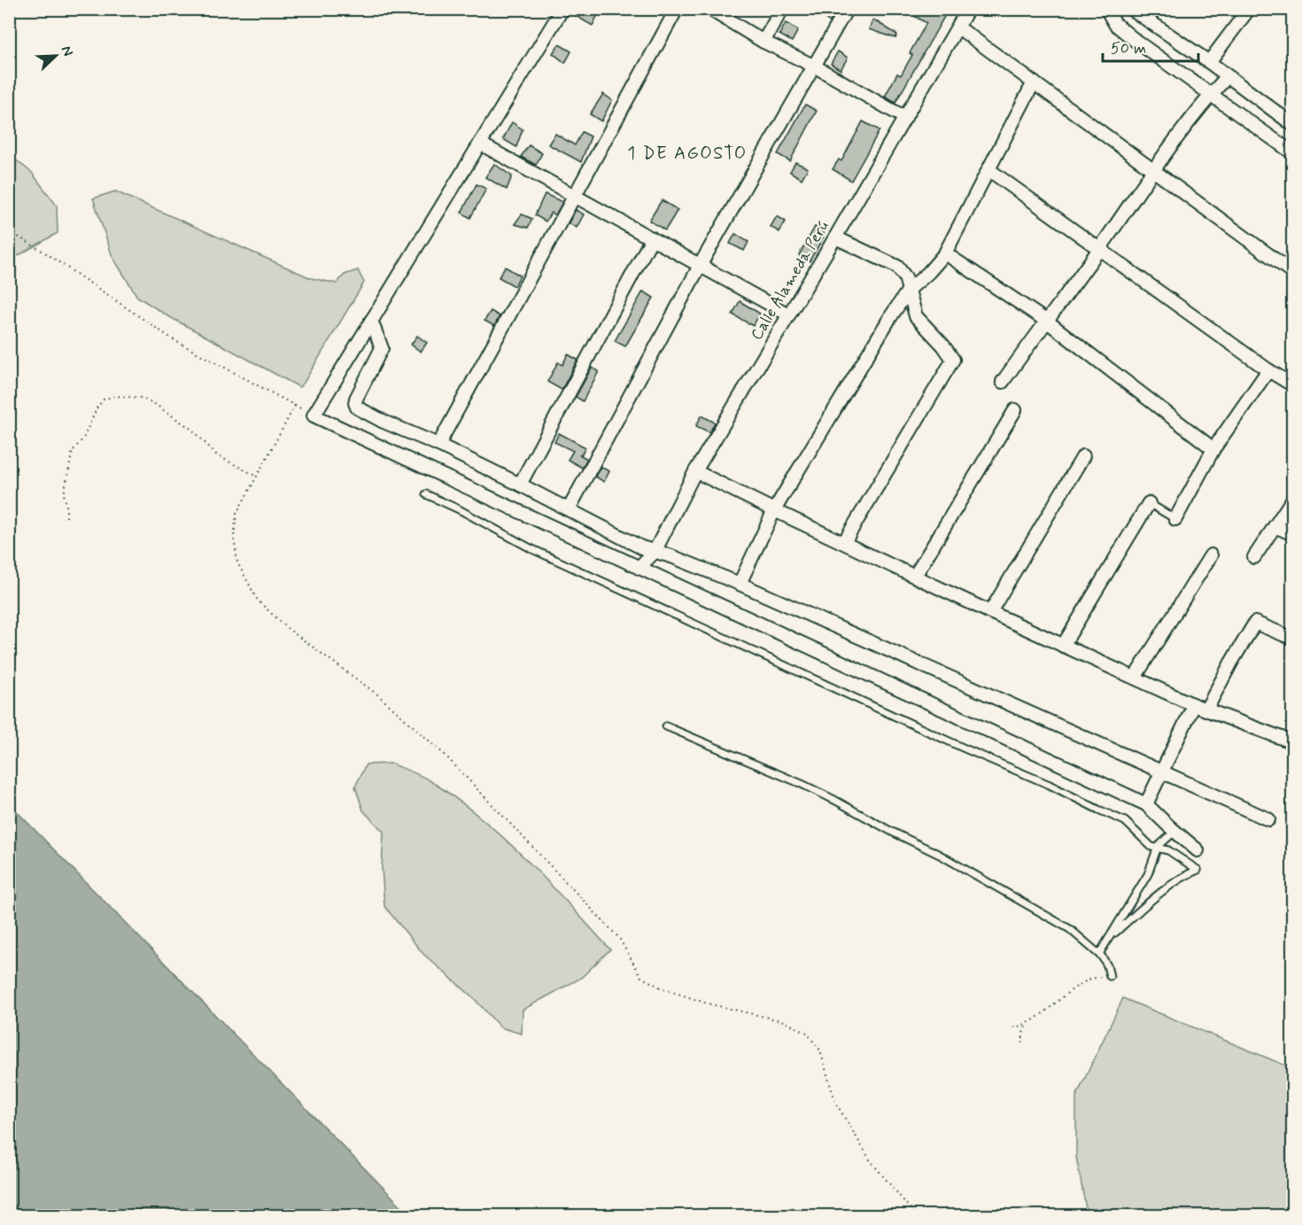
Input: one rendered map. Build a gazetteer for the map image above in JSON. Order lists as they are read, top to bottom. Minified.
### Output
{"streets":{"street":["Calle Alameda Perú"]},"districts":["1 DE AGOSTO"],"scale_bar":"50 m","north":"top right"}
